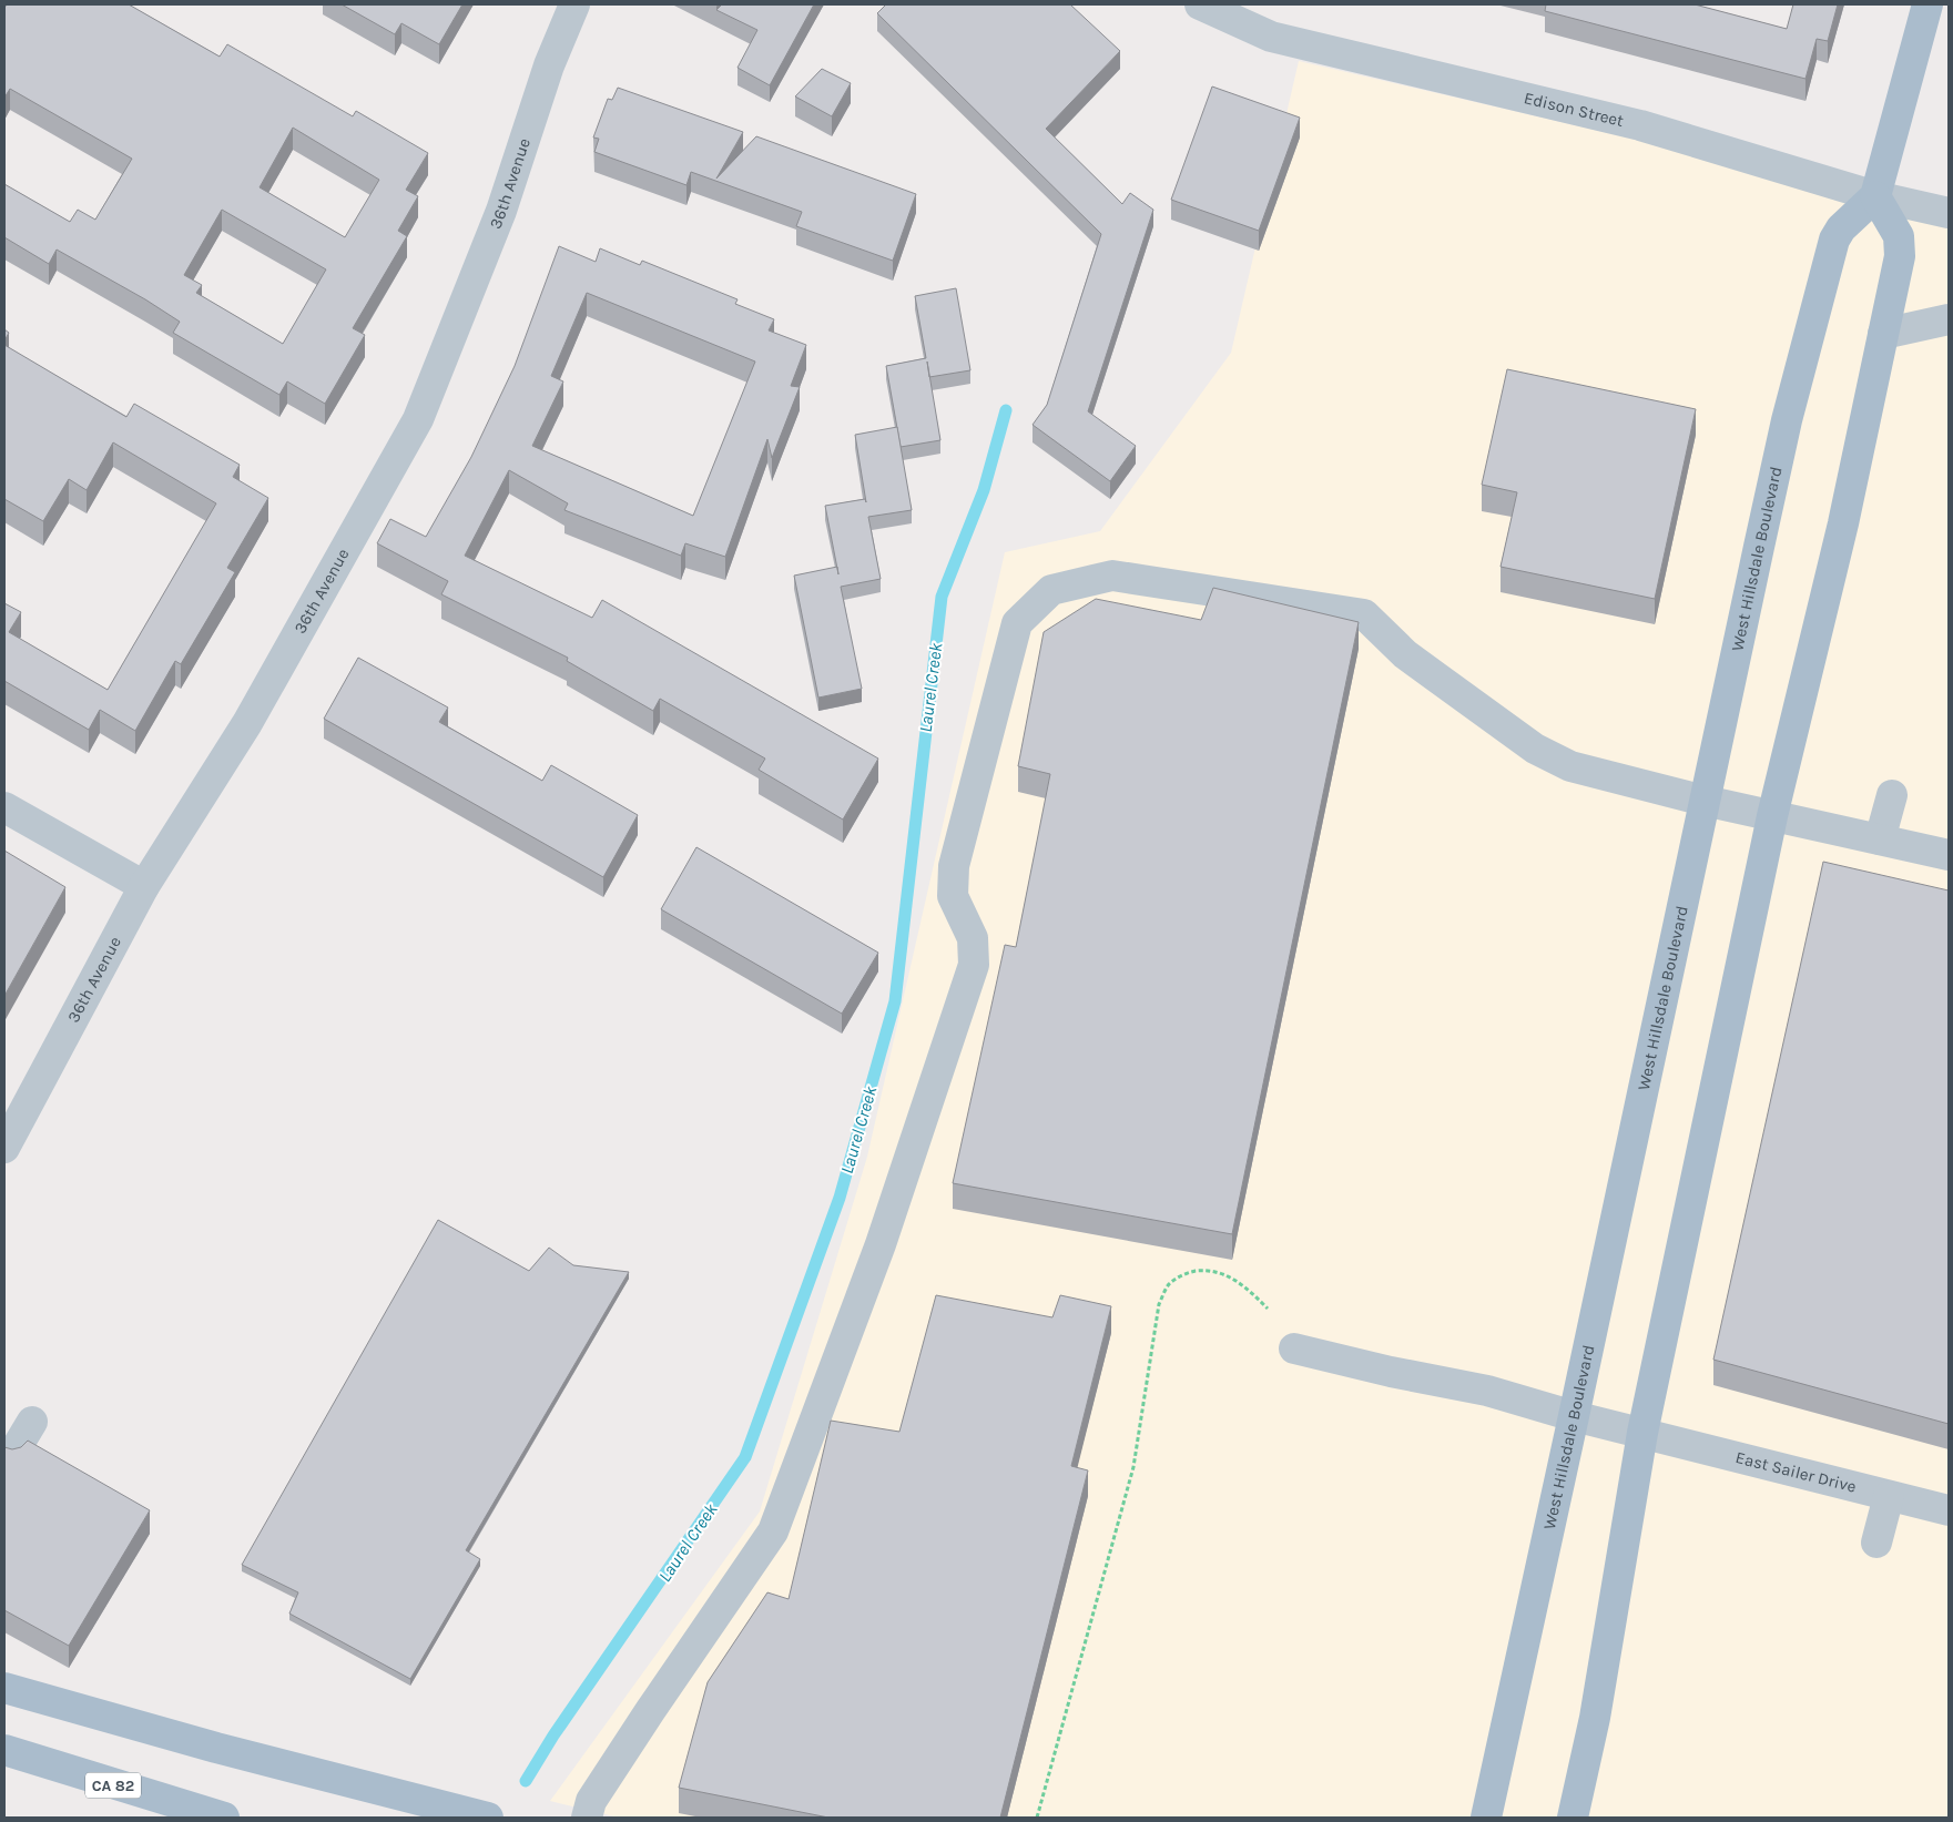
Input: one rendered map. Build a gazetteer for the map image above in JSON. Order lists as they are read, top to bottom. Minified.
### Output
{"streets":{"main road":["West Hillsdale Boulevard","CA 82"],"street":["Edison Street","36th Avenue","East Sailer Drive"]},"crossings":[["Edison Street","West Hillsdale Boulevard"],["West Hillsdale Boulevard","East Sailer Drive"]],"water":["Laurel Creek"]}
